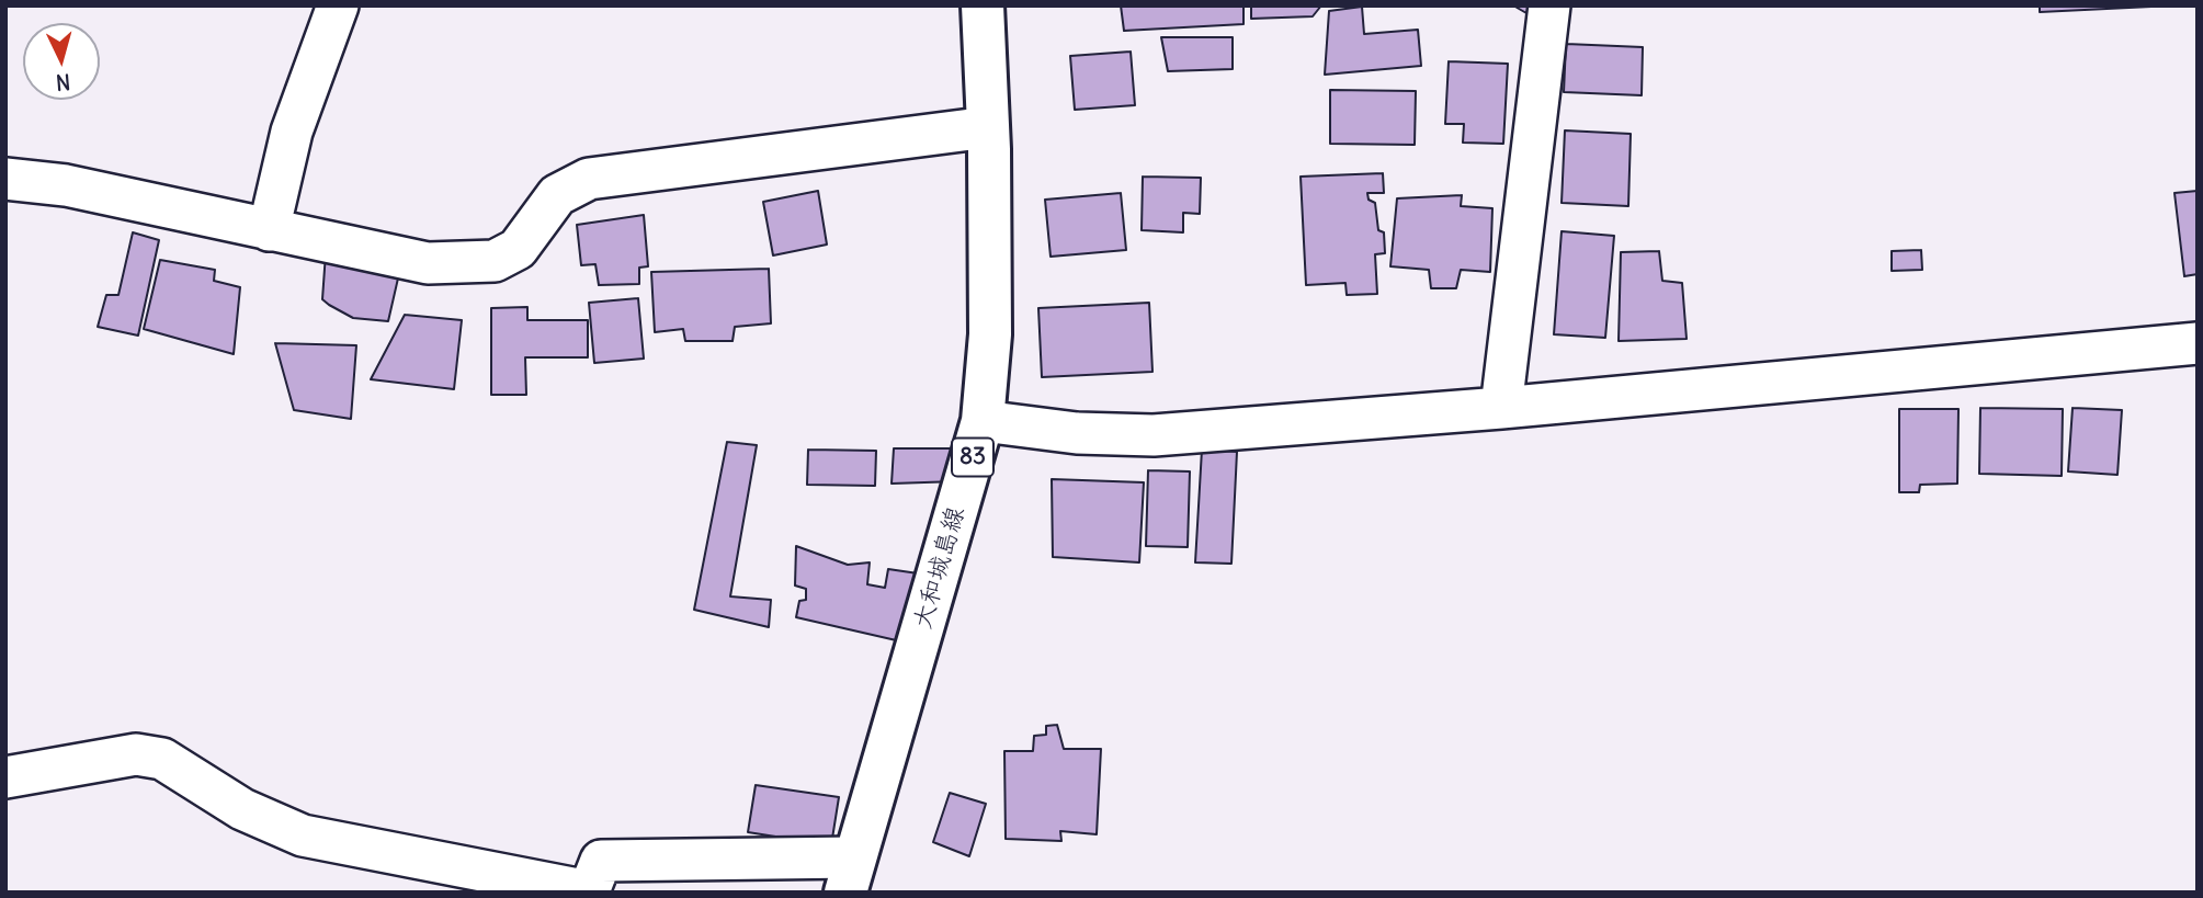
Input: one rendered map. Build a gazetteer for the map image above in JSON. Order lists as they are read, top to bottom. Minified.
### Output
{"streets":{"main road":["83","大和城島線"]},"north":"bottom"}
